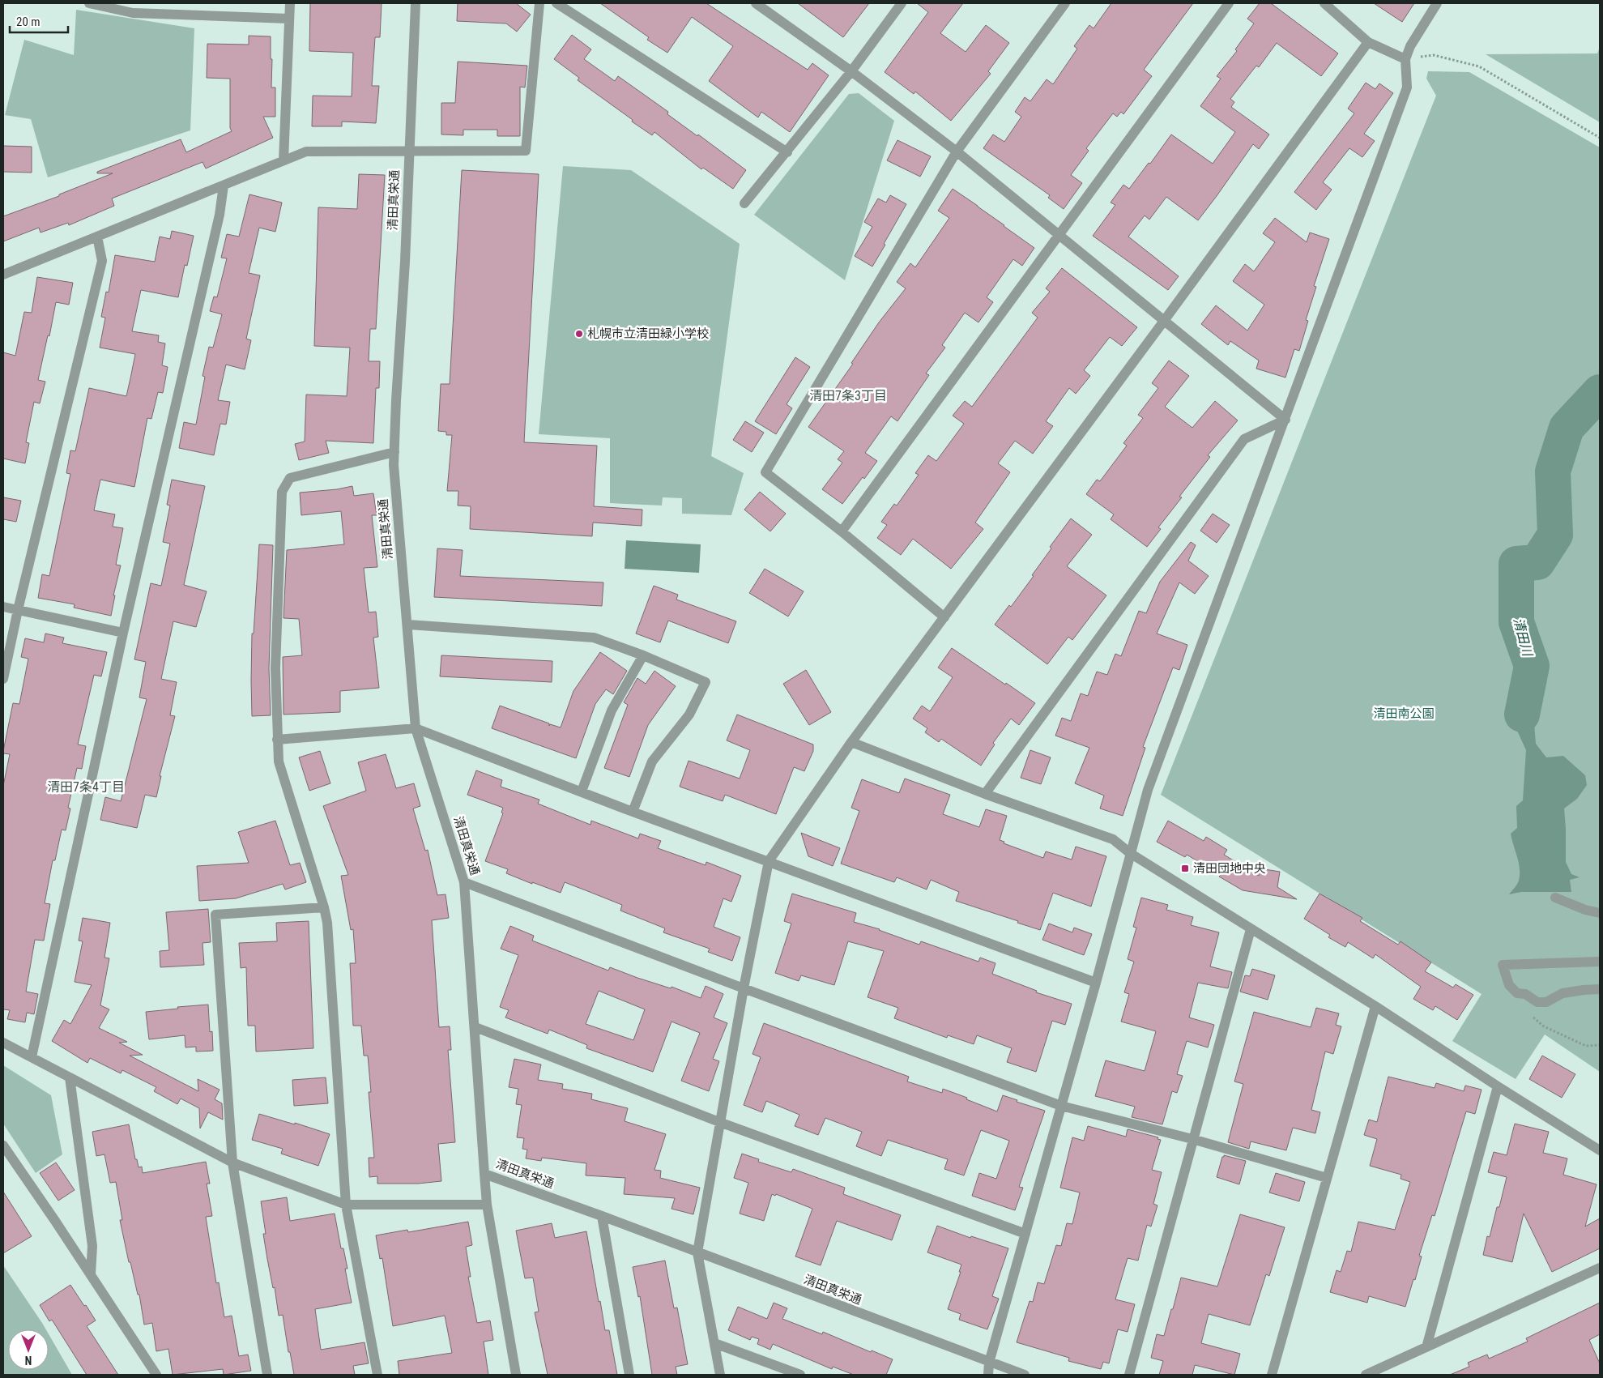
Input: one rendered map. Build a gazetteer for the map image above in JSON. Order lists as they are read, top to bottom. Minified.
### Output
{"streets":{"street":["清田真栄通"]},"districts":["清田7条3丁目","清田7条4丁目"],"water":["清田川"],"parks":["清田南公園"],"places":{"other":["札幌市立清田緑小学校"],"transit":["清田団地中央"]},"scale_bar":"20 m","north":"bottom"}
